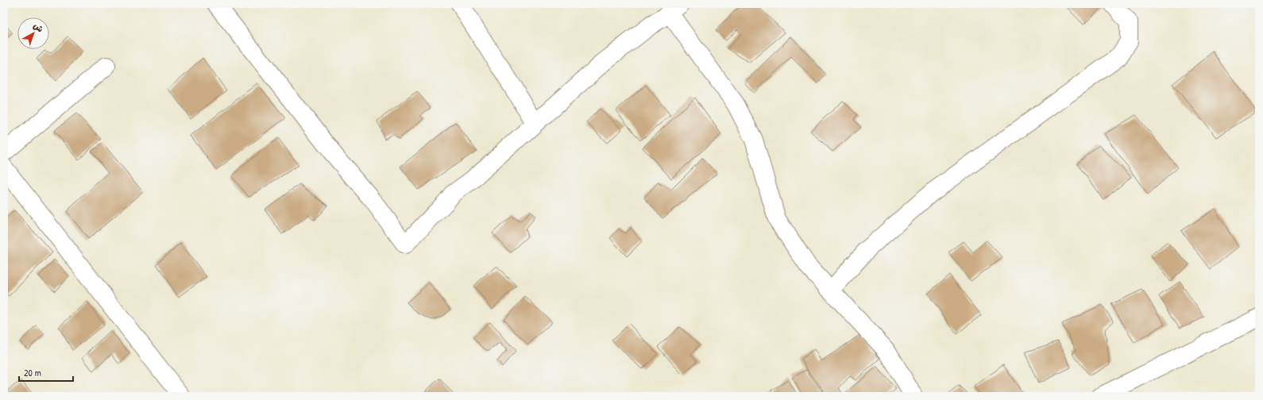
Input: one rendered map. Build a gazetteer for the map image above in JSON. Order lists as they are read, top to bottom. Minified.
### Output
{"scale_bar":"20 m","north":"top right"}
